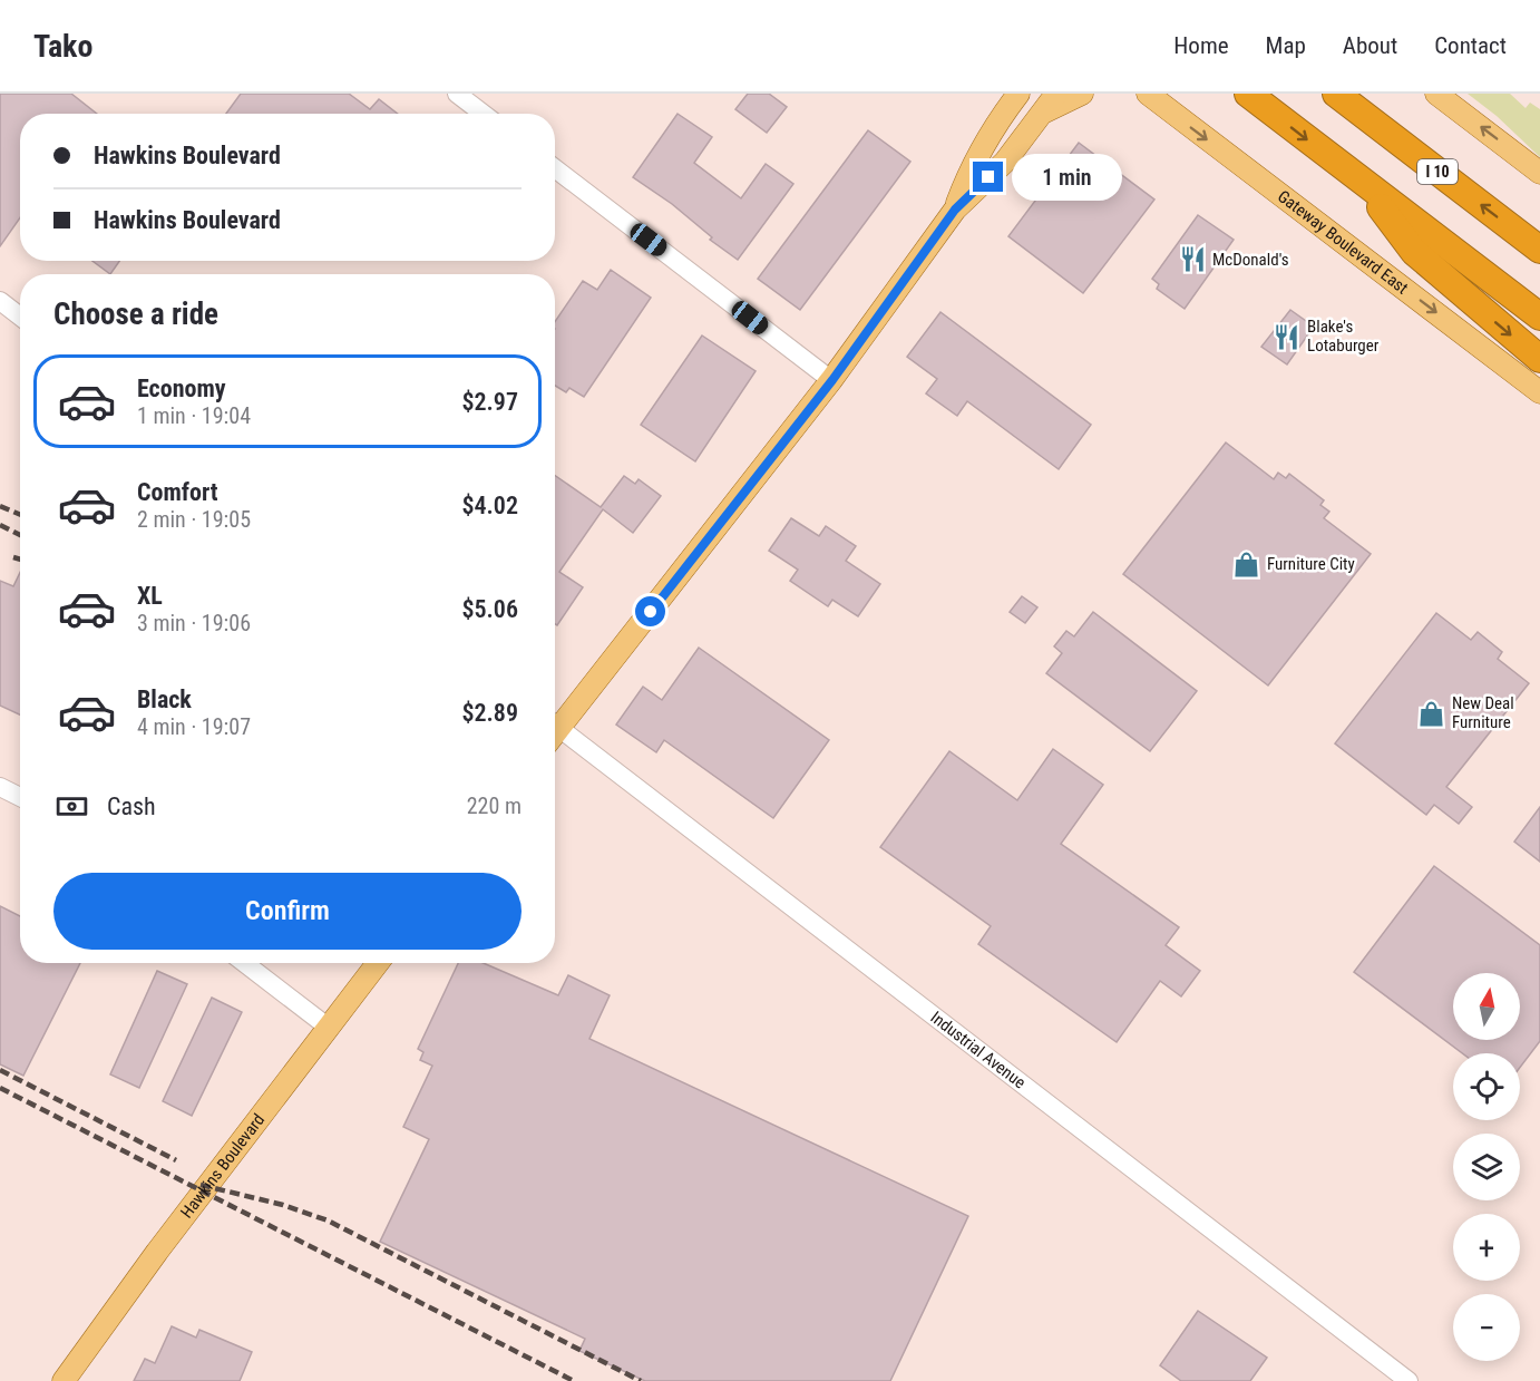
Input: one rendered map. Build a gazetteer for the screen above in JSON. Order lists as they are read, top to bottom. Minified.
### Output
{"streets":{"highway":["I 10"],"main road":["Gateway Boulevard East","Hawkins Boulevard"],"street":["Industrial Avenue"]},"one_way":["Gateway Boulevard East"],"places":{"restaurant":["McDonald's","Blake's Lotaburger"],"shop":["Furniture City","New Deal Furniture"]},"north":"top","page":{"header":"Tako","nav":["Home","Map","About","Contact"],"banner":["Hawkins Boulevard","Hawkins Boulevard"],"bubble":"1 min","heading":"Choose a ride","list":[{"name":"Economy","note":"1 min · 19:04","value":"$2.97"},{"name":"Comfort","note":"2 min · 19:05","value":"$4.02"},{"name":"XL","note":"3 min · 19:06","value":"$5.06"},{"name":"Black","note":"4 min · 19:07","value":"$2.89"}],"pay":["Cash","220 m"],"buttons":"Confirm","map_buttons":["+","−"]}}
